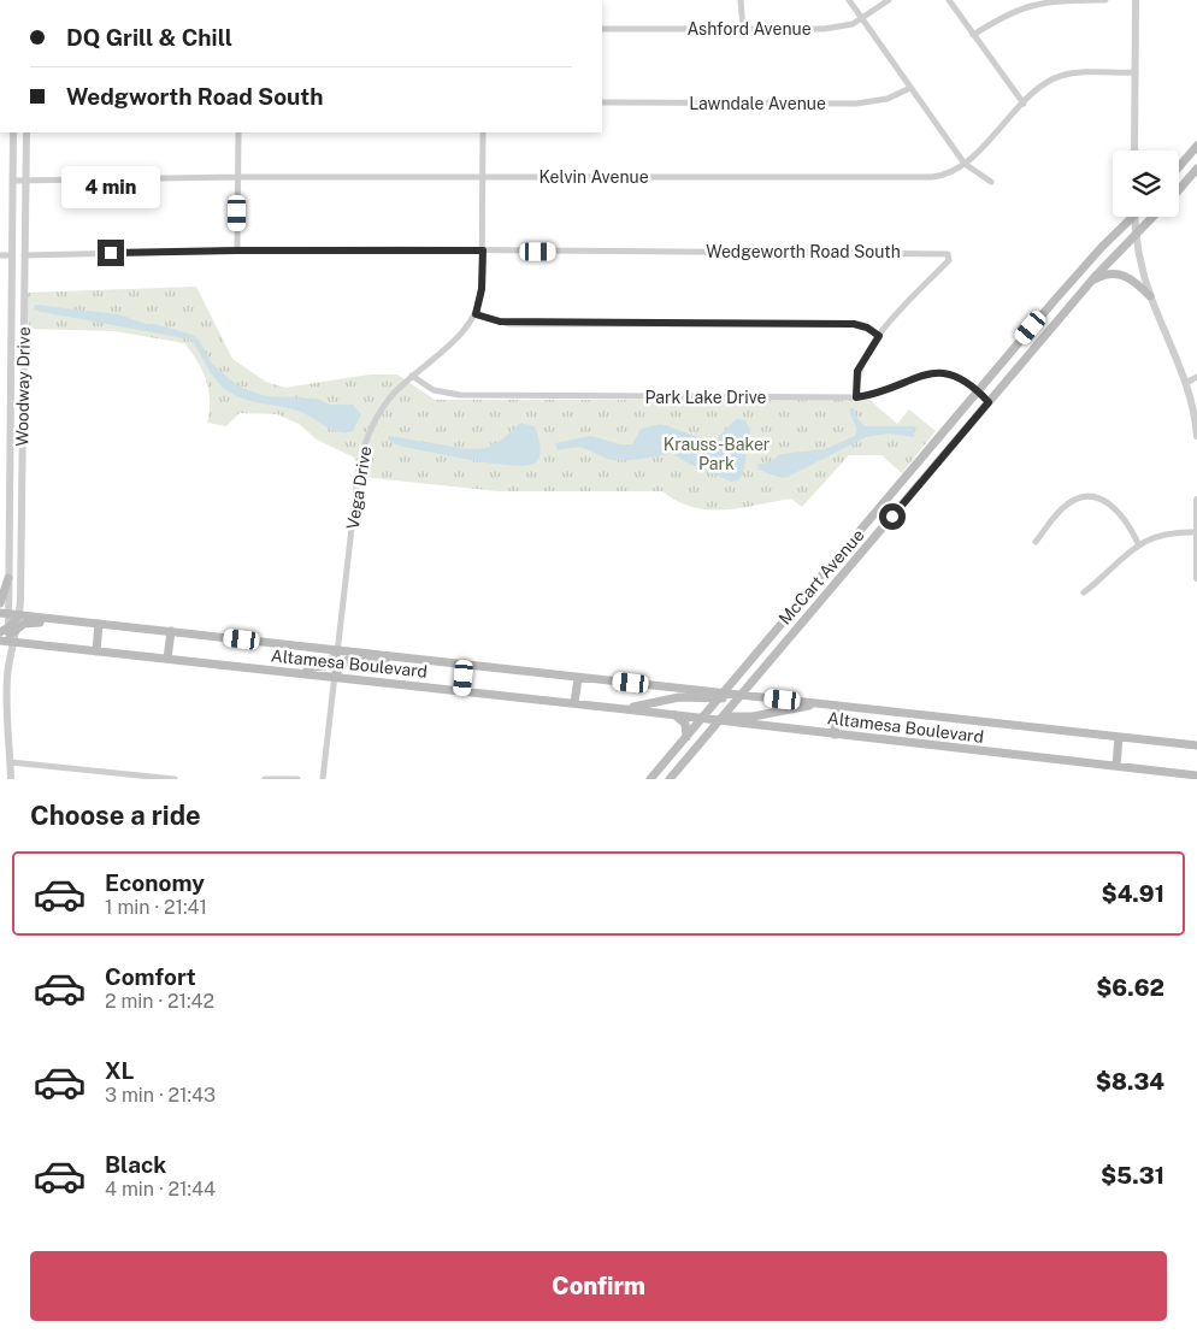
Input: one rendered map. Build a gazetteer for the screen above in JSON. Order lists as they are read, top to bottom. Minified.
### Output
{"streets":{"main road":["McCart Avenue","Altamesa Boulevard"],"street":["Ashford Avenue","Lawndale Avenue","Kelvin Avenue","Wedgeworth Road South","Woodway Drive","Park Lake Drive","Vega Drive"]},"crossings":[["Kelvin Avenue","Woodway Drive"],["Kelvin Avenue","Vega Drive"],["Wedgeworth Road South","Park Lake Drive"],["Wedgeworth Road South","Vega Drive"],["Woodway Drive","Altamesa Boulevard"],["Park Lake Drive","Vega Drive"],["Park Lake Drive","McCart Avenue"],["Vega Drive","Altamesa Boulevard"],["McCart Avenue","Altamesa Boulevard"]],"parks":["Krauss-Baker Park"],"page":{"banner":["DQ Grill & Chill","Wedgworth Road South"],"bubble":"4 min","heading":"Choose a ride","list":[{"name":"Economy","note":"1 min · 21:41","value":"$4.91"},{"name":"Comfort","note":"2 min · 21:42","value":"$6.62"},{"name":"XL","note":"3 min · 21:43","value":"$8.34"},{"name":"Black","note":"4 min · 21:44","value":"$5.31"}],"buttons":"Confirm"}}
